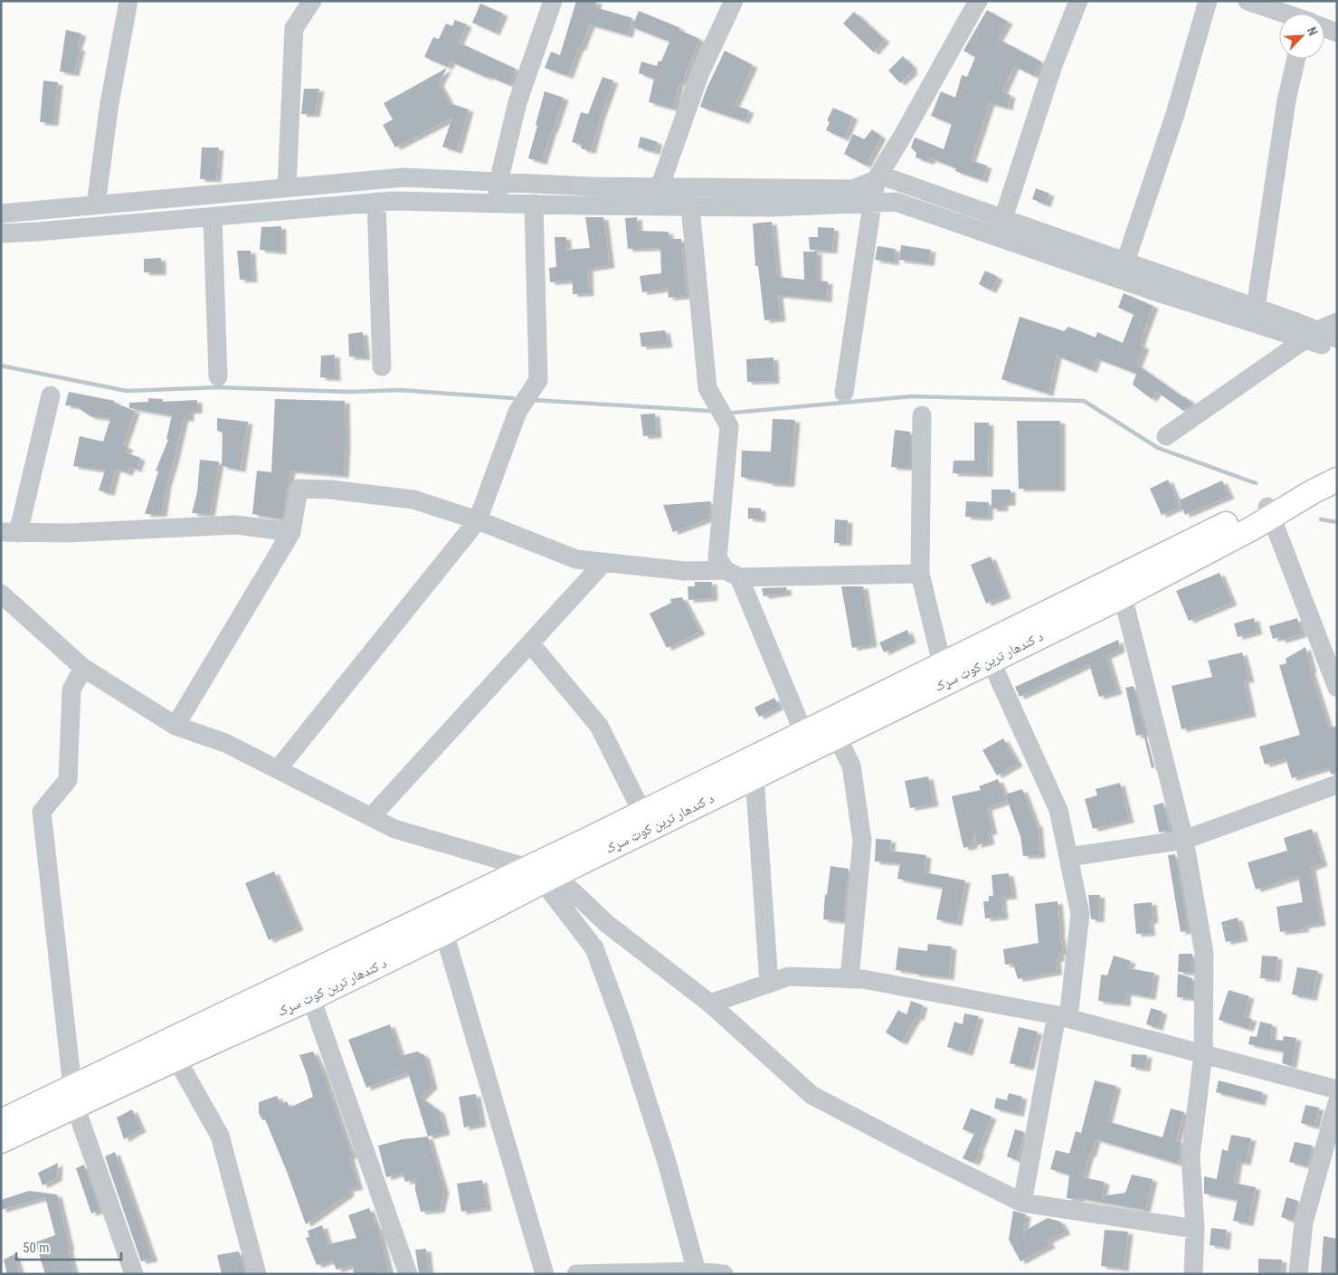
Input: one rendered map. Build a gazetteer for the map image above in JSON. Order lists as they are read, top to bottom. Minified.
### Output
{"streets":{"main road":["د کندهار ترين کوټ سړک"]},"scale_bar":"50 m","north":"top right"}
